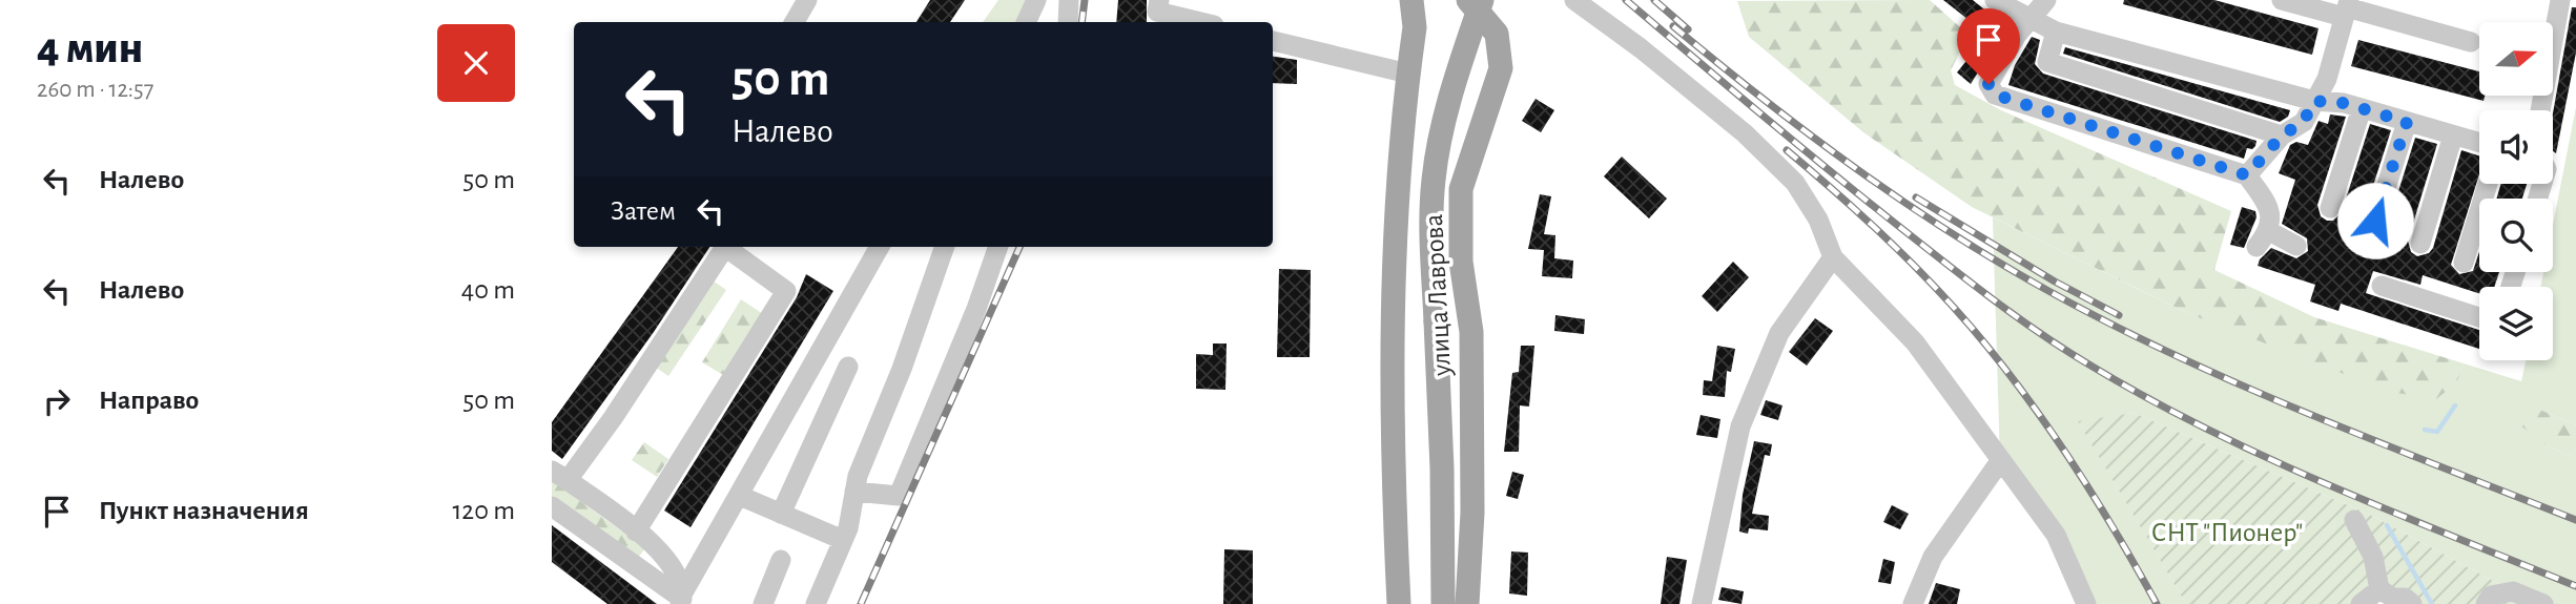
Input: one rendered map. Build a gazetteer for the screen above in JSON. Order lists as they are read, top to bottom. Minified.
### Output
{"streets":{"main road":["улица Лаврова"]},"parks":["СНТ \"Пионер\""],"north":"right","page":{"heading":["4 мин","260 m · 12:57"],"turn":["50 m","Налево"],"list":[{"name":"Налево","value":"50 m"},{"name":"Налево","value":"40 m"},{"name":"Направо","value":"50 m"},{"name":"Пункт назначения","value":"120 m"}],"then":"Затем"}}
